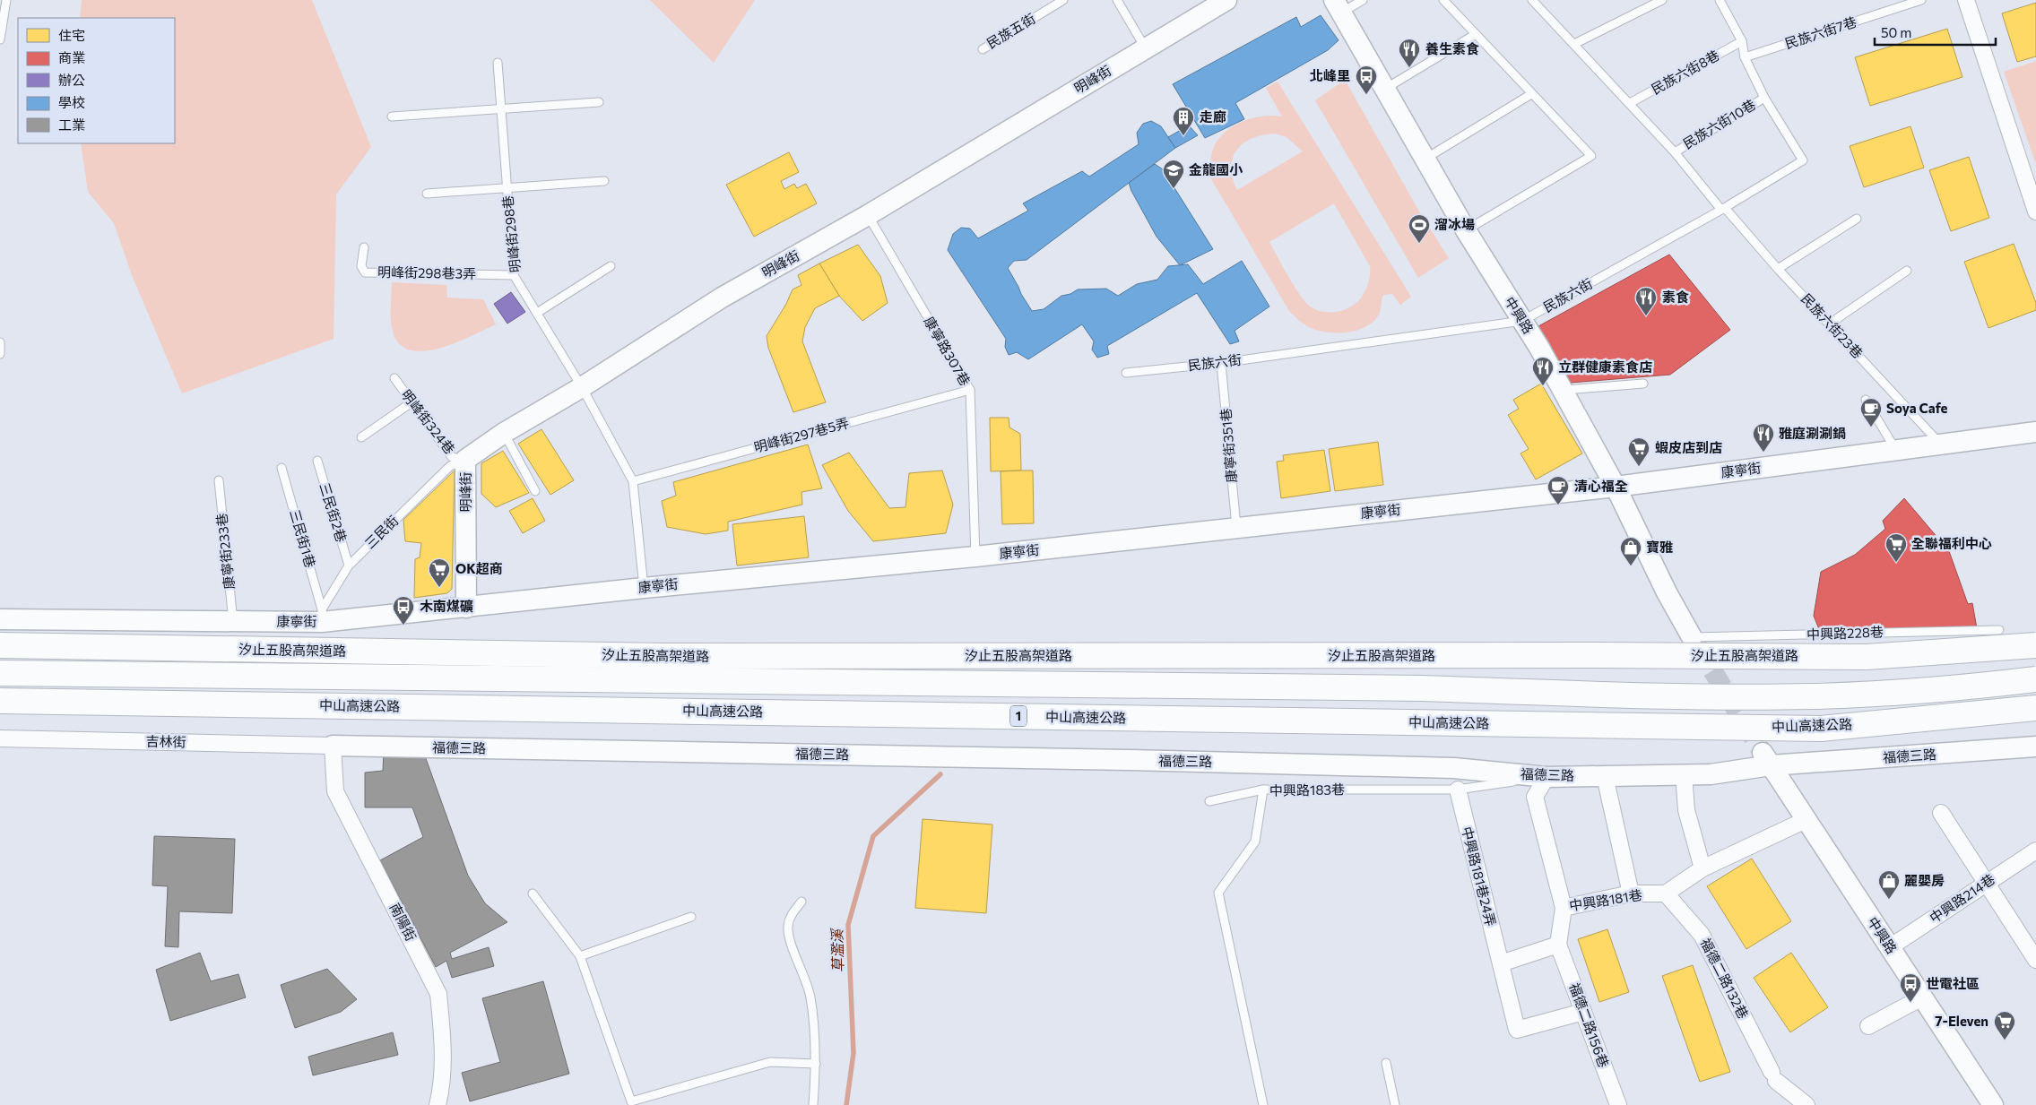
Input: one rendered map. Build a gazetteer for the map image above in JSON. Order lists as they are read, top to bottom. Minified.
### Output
{"streets":{"highway":["汐止五股高架道路","中山高速公路","1"],"street":["明峰街","中興路","康寧街","吉林街","福德三路","中興路181巷24弄","中興路214巷","中興路181巷","南陽街","福德二路132巷","福德二路156巷"],"lane":["民族五街","民族六街7巷","民族六街8巷","民族六街10巷","明峰街298巷","明峰街298巷3弄","民族六街","民族六街23巷","康寧路307巷","明峰街324巷","明峰街297巷5弄","康寧街351巷","三民街2巷","三民街","三民街1巷","康寧街233巷","中興路228巷","中興路183巷"]},"crossings":[["民族六街7巷","民族六街"],["民族六街8巷","民族六街"],["民族六街8巷","民族六街23巷"],["明峰街","明峰街298巷"],["明峰街","康寧路307巷"],["明峰街","明峰街324巷"],["明峰街","康寧街"],["明峰街","三民街"],["民族六街10巷","民族六街"],["民族六街10巷","民族六街23巷"],["明峰街298巷","明峰街298巷3弄"],["明峰街298巷","明峰街297巷5弄"],["民族六街","中興路"],["民族六街","民族六街23巷"],["民族六街","康寧街351巷"],["中興路","康寧街"],["中興路","中興路228巷"],["中興路","福德三路"],["中興路","中興路214巷"],["民族六街23巷","康寧街"],["康寧路307巷","明峰街297巷5弄"],["康寧路307巷","康寧街"],["明峰街324巷","三民街"],["康寧街351巷","康寧街"],["康寧街","三民街"],["康寧街","三民街1巷"],["康寧街","康寧街233巷"],["三民街2巷","三民街"],["三民街","三民街1巷"],["吉林街","福德三路"],["吉林街","南陽街"],["福德三路","中興路183巷"],["福德三路","南陽街"],["中興路183巷","中興路181巷24弄"],["中興路181巷24弄","福德二路156巷"],["中興路181巷","福德二路132巷"],["中興路181巷","福德二路156巷"]],"water":["草濫溪"],"places":{"restaurant":["養生素食","素食","立群健康素食店","雅庭涮涮鍋"],"bus stop":["北峰里","木南煤礦","世電社區"],"building":["走廊"],"school or university":["金龍國小"],"sports":["溜冰場"],"cafe":["Soya Cafe","清心福全"],"supermarket":["蝦皮店到店","全聯福利中心","OK超商","7-Eleven"],"shop":["寶雅","麗嬰房"]},"legend":["住宅","商業","辦公","學校","工業"],"scale_bar":"50 m"}
